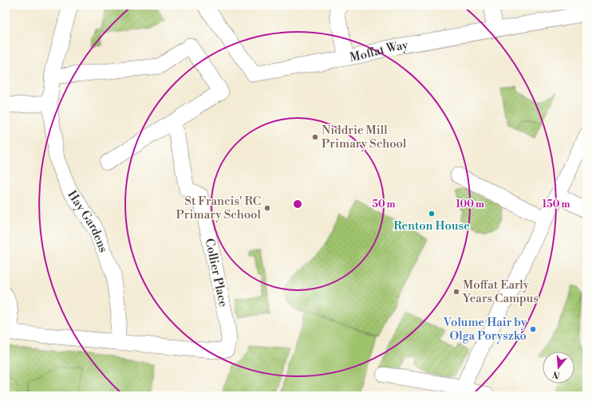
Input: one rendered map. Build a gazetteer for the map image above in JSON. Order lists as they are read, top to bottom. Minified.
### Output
{"streets":{"street":["Moffat Way","Hay Gardens","Collier Place"]},"crossings":[["Hay Gardens","Collier Place"]],"places":["Niddrie Mill Primary School","St Francis' RC Primary School","Renton House","Moffat Early Years Campus","Volume Hair by Olga Poryszko"],"north":"bottom","rings":["50 m","100 m","150 m"]}
